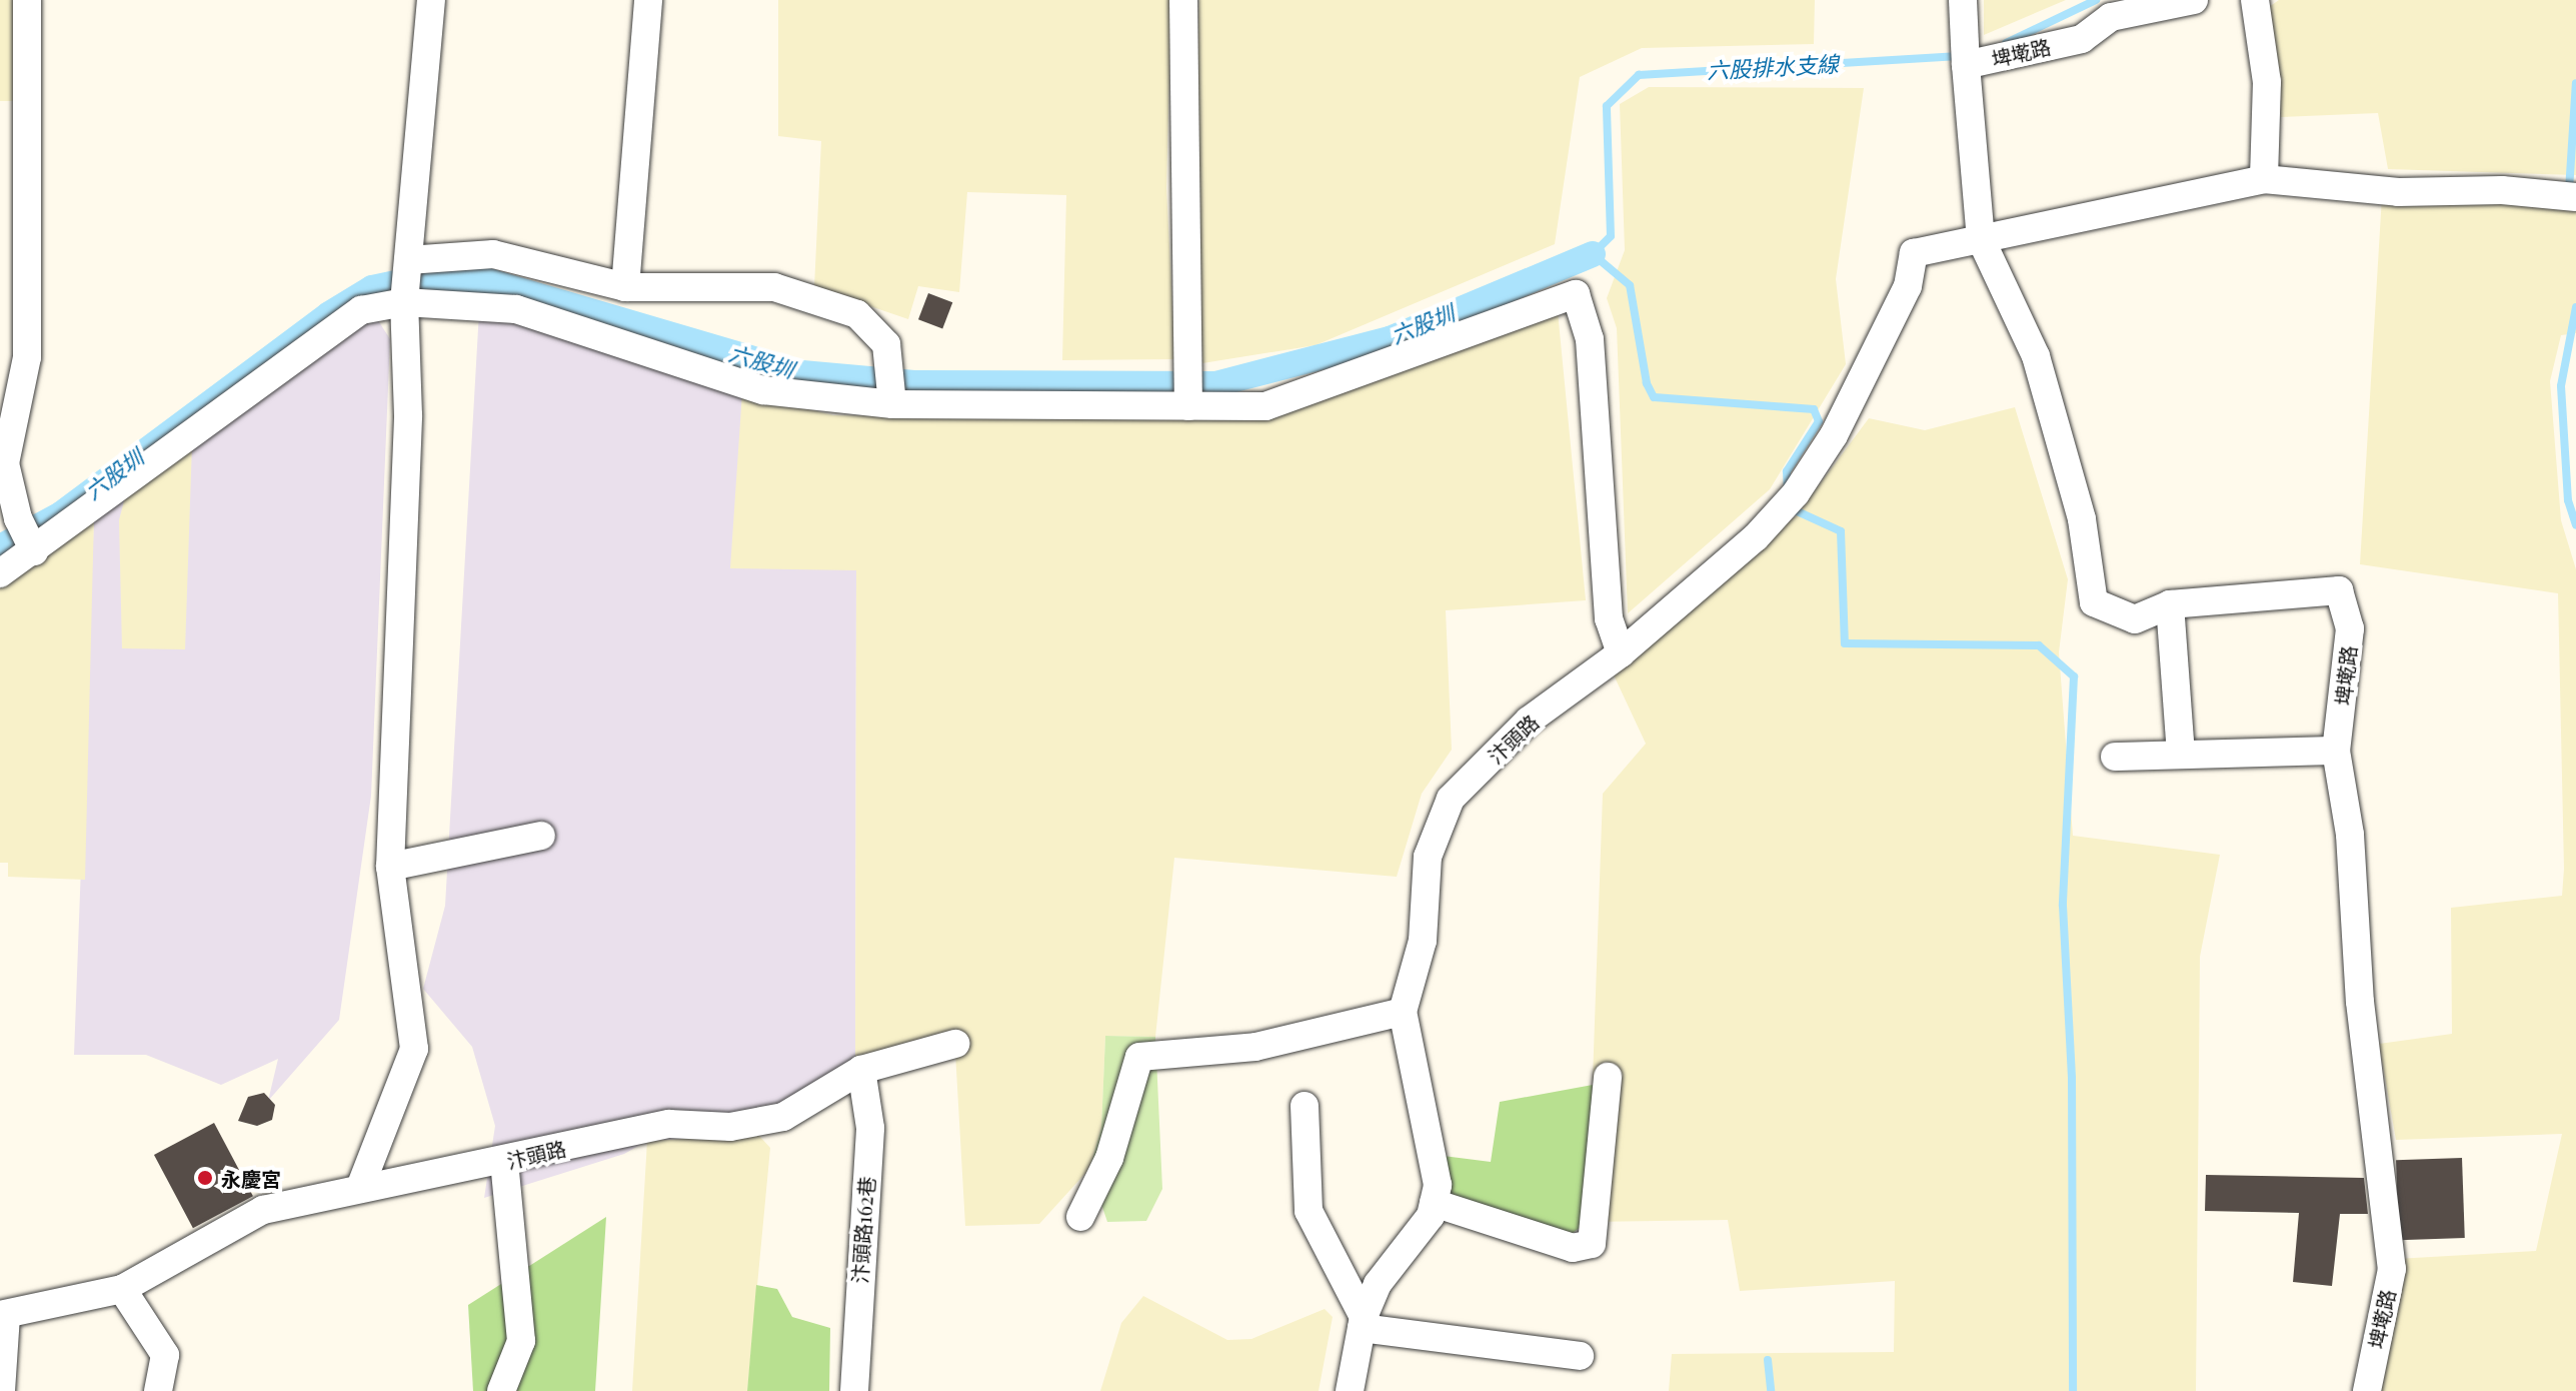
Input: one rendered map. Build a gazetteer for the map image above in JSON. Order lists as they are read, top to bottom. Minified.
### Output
{"streets":{"lane":["埤墘路","汴頭路","汴頭路162巷"]},"crossings":[["埤墘路","汴頭路"],["汴頭路","汴頭路162巷"]],"water":["六股排水支線","六股圳"],"places":["永慶宮"]}
